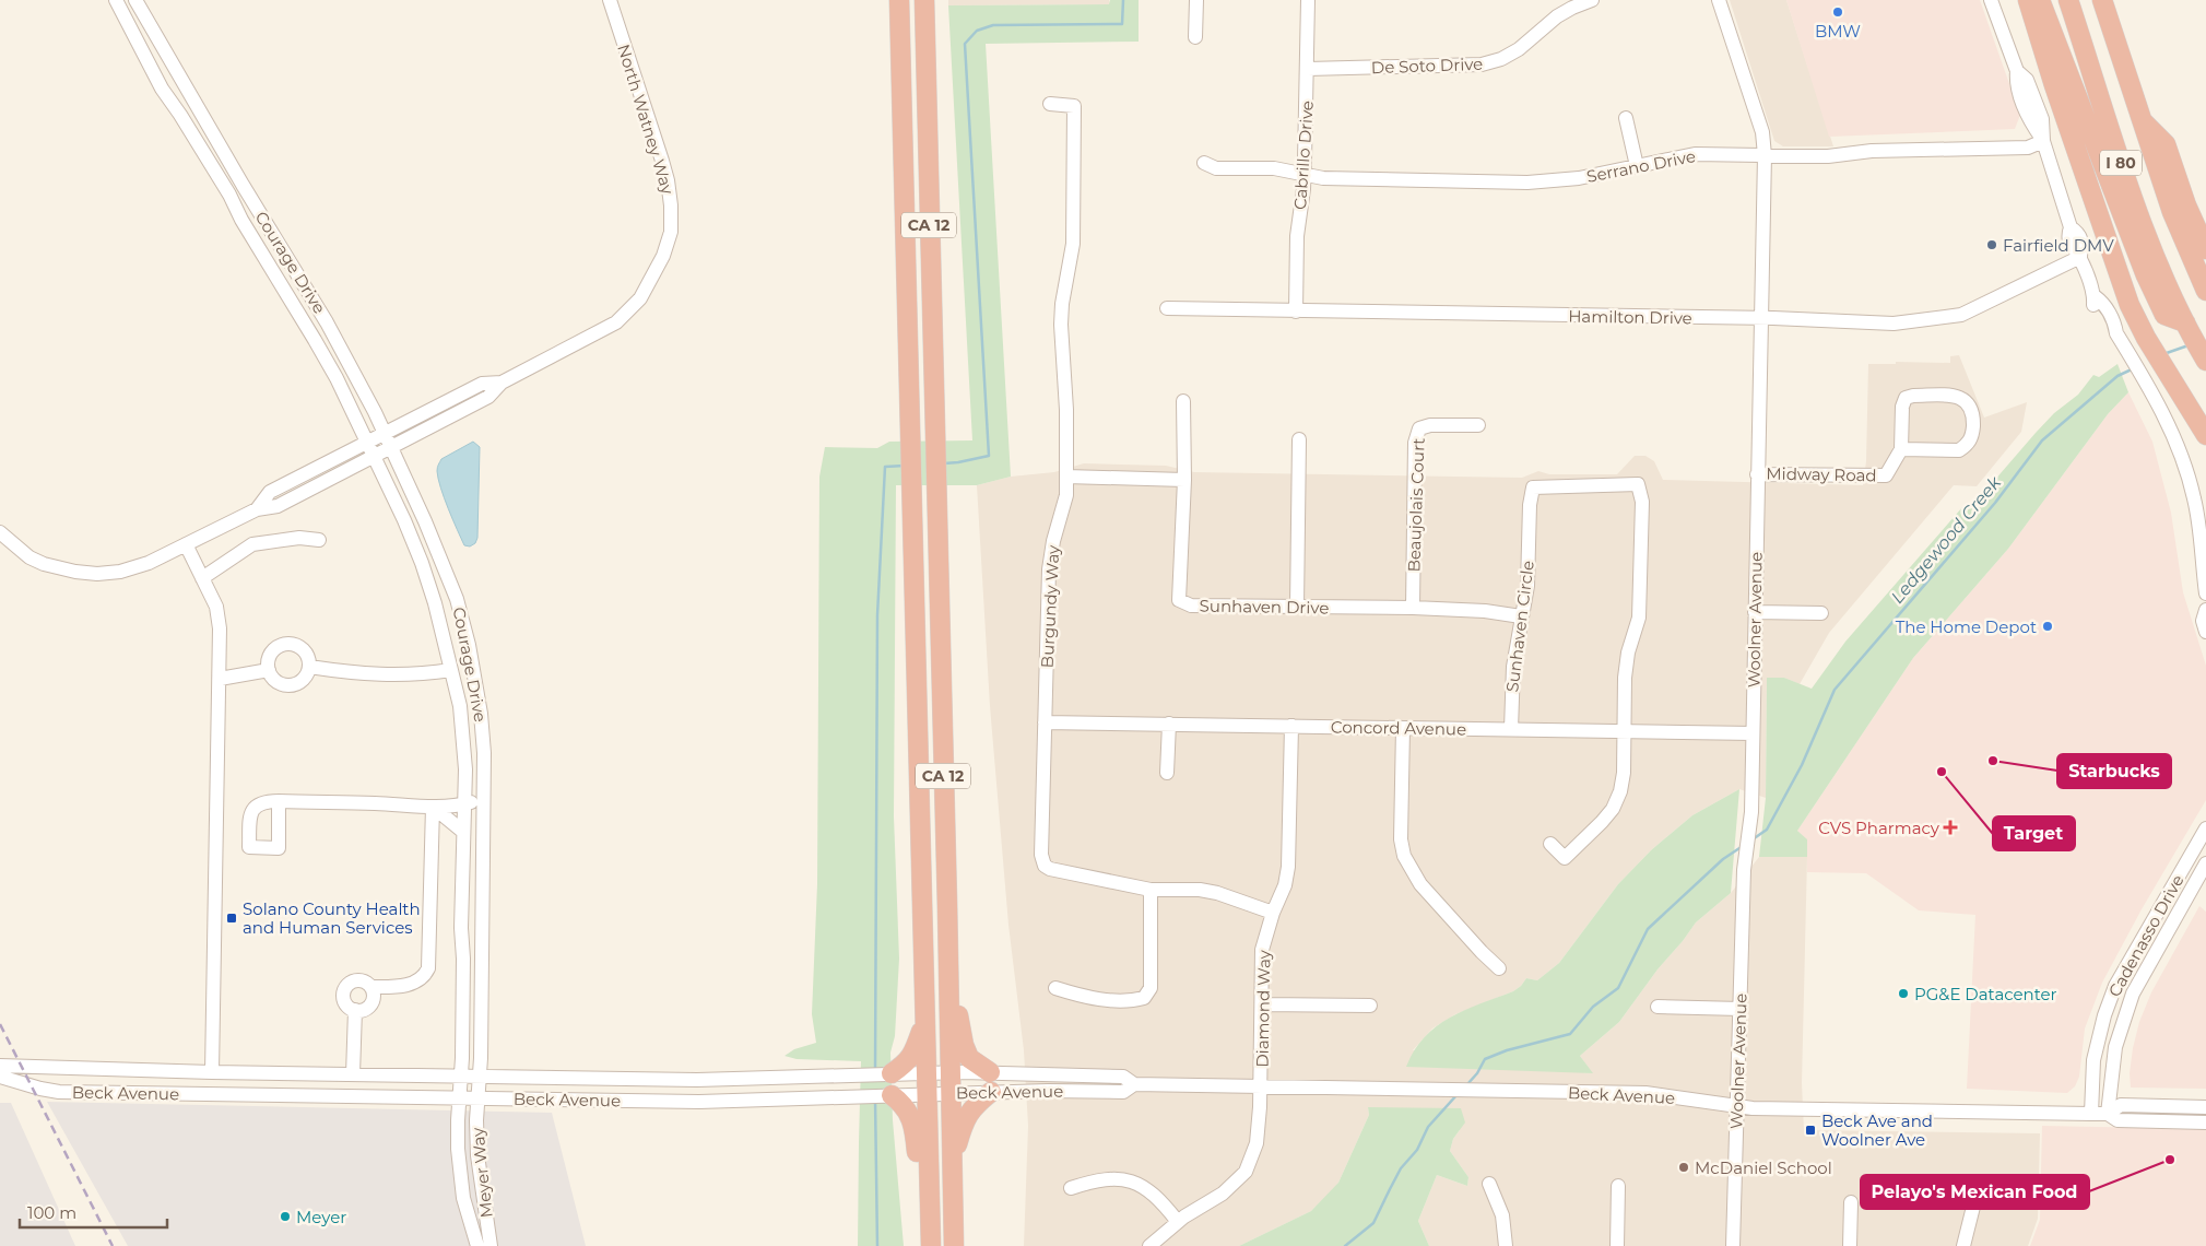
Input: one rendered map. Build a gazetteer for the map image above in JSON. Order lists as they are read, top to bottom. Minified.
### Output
{"streets":{"highway":["I 80","CA 12"],"street":["De Soto Drive","North Watney Way","Cabrillo Drive","Serrano Drive","Courage Drive","Hamilton Drive","Midway Road","Beaujolais Court","Burgundy Way","Sunhaven Drive","Woolner Avenue","Sunhaven Circle","Concord Avenue","Cadenasso Drive","Diamond Way","Beck Avenue","Meyer Way"]},"crossings":[["De Soto Drive","Cabrillo Drive"],["North Watney Way","Courage Drive"],["Cabrillo Drive","Serrano Drive"],["Cabrillo Drive","Hamilton Drive"],["Serrano Drive","Woolner Avenue"],["CA 12","Beck Avenue"],["Courage Drive","Beck Avenue"],["Courage Drive","Meyer Way"],["Hamilton Drive","Woolner Avenue"],["Midway Road","Woolner Avenue"],["Beaujolais Court","Sunhaven Drive"],["Burgundy Way","Concord Avenue"],["Burgundy Way","Diamond Way"],["Sunhaven Drive","Sunhaven Circle"],["Woolner Avenue","Concord Avenue"],["Woolner Avenue","Beck Avenue"],["Sunhaven Circle","Concord Avenue"],["Concord Avenue","Diamond Way"],["Cadenasso Drive","Beck Avenue"],["Diamond Way","Beck Avenue"],["Beck Avenue","Meyer Way"]],"water":["Ledgewood Creek"],"places":{"other":["BMW","Fairfield DMV","The Home Depot","Starbucks","Target","PG&E Datacenter","Pelayo's Mexican Food","McDaniel School","Meyer"],"health":["CVS Pharmacy"],"transit":["Solano County Health and Human Services","Beck Ave and Woolner Ave"]},"scale_bar":"100 m"}
